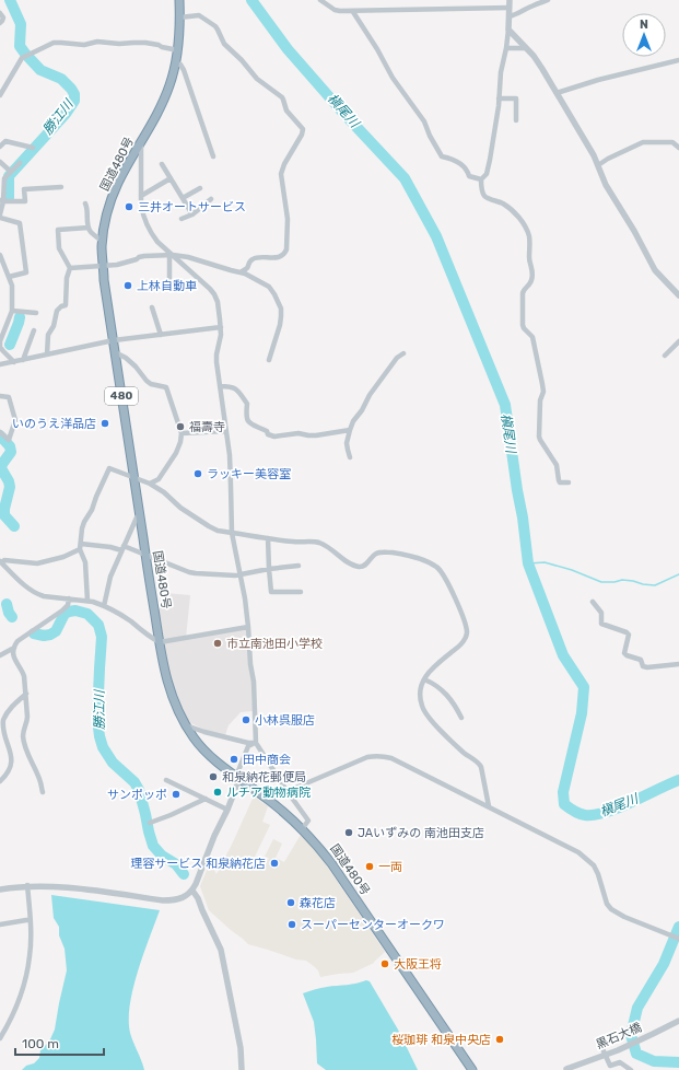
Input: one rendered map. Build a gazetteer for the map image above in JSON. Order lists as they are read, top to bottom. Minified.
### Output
{"streets":{"highway":["国道480号","480"],"street":["黒石大橋"]},"water":["槇尾川","勝江川"],"places":["三井オートサービス","上林自動車","いのうえ洋品店","福壽寺","ラッキー美容室","市立南池田小学校","小林呉服店","田中商会","和泉納花郵便局","ルチア動物病院","サンポッポ","JAいずみの 南池田支店","理容サービス 和泉納花店","一両","森花店","スーパーセンターオークワ","大阪王将","桜珈琲 和泉中央店"],"scale_bar":"100 m","north":"top"}
